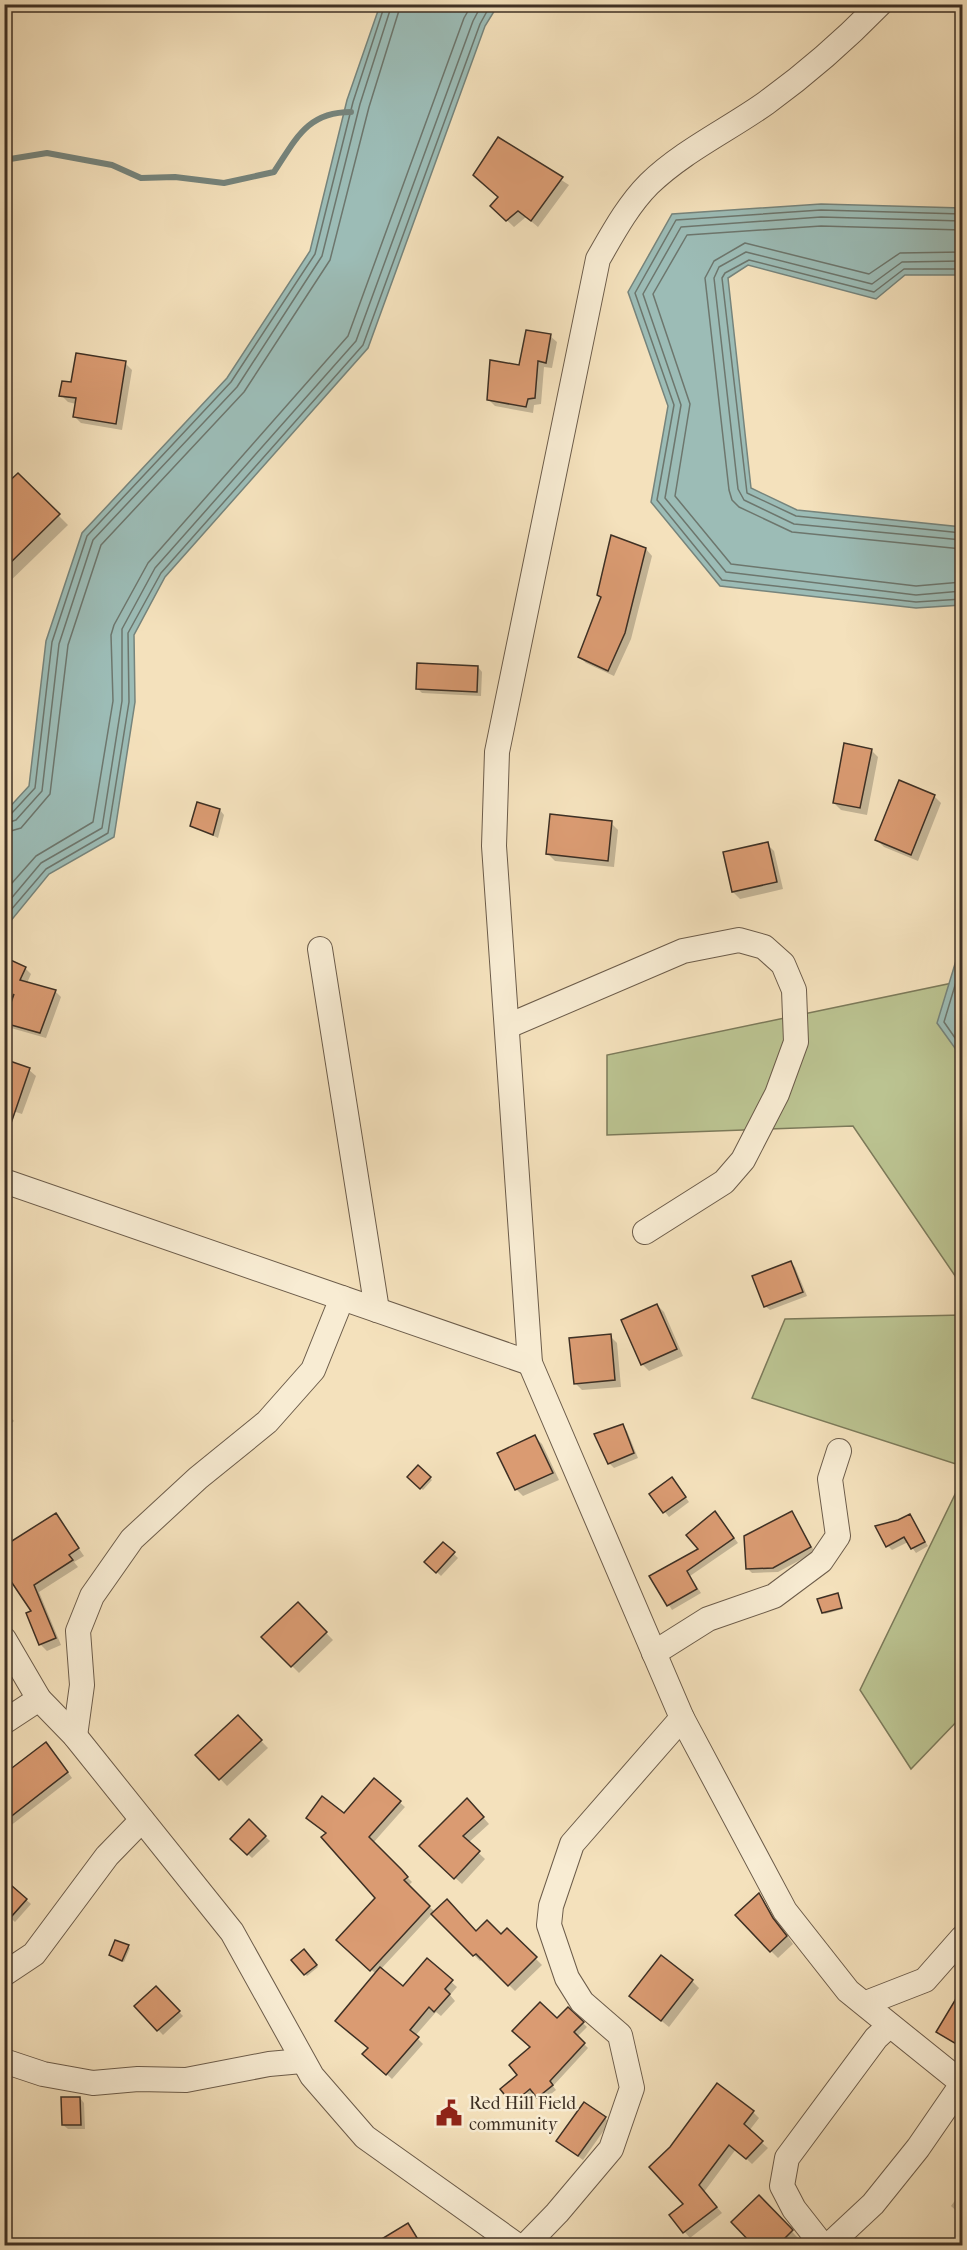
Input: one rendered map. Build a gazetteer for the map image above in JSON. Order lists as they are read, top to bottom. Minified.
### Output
{"places":{"public building":["Red Hill Field community"]}}
